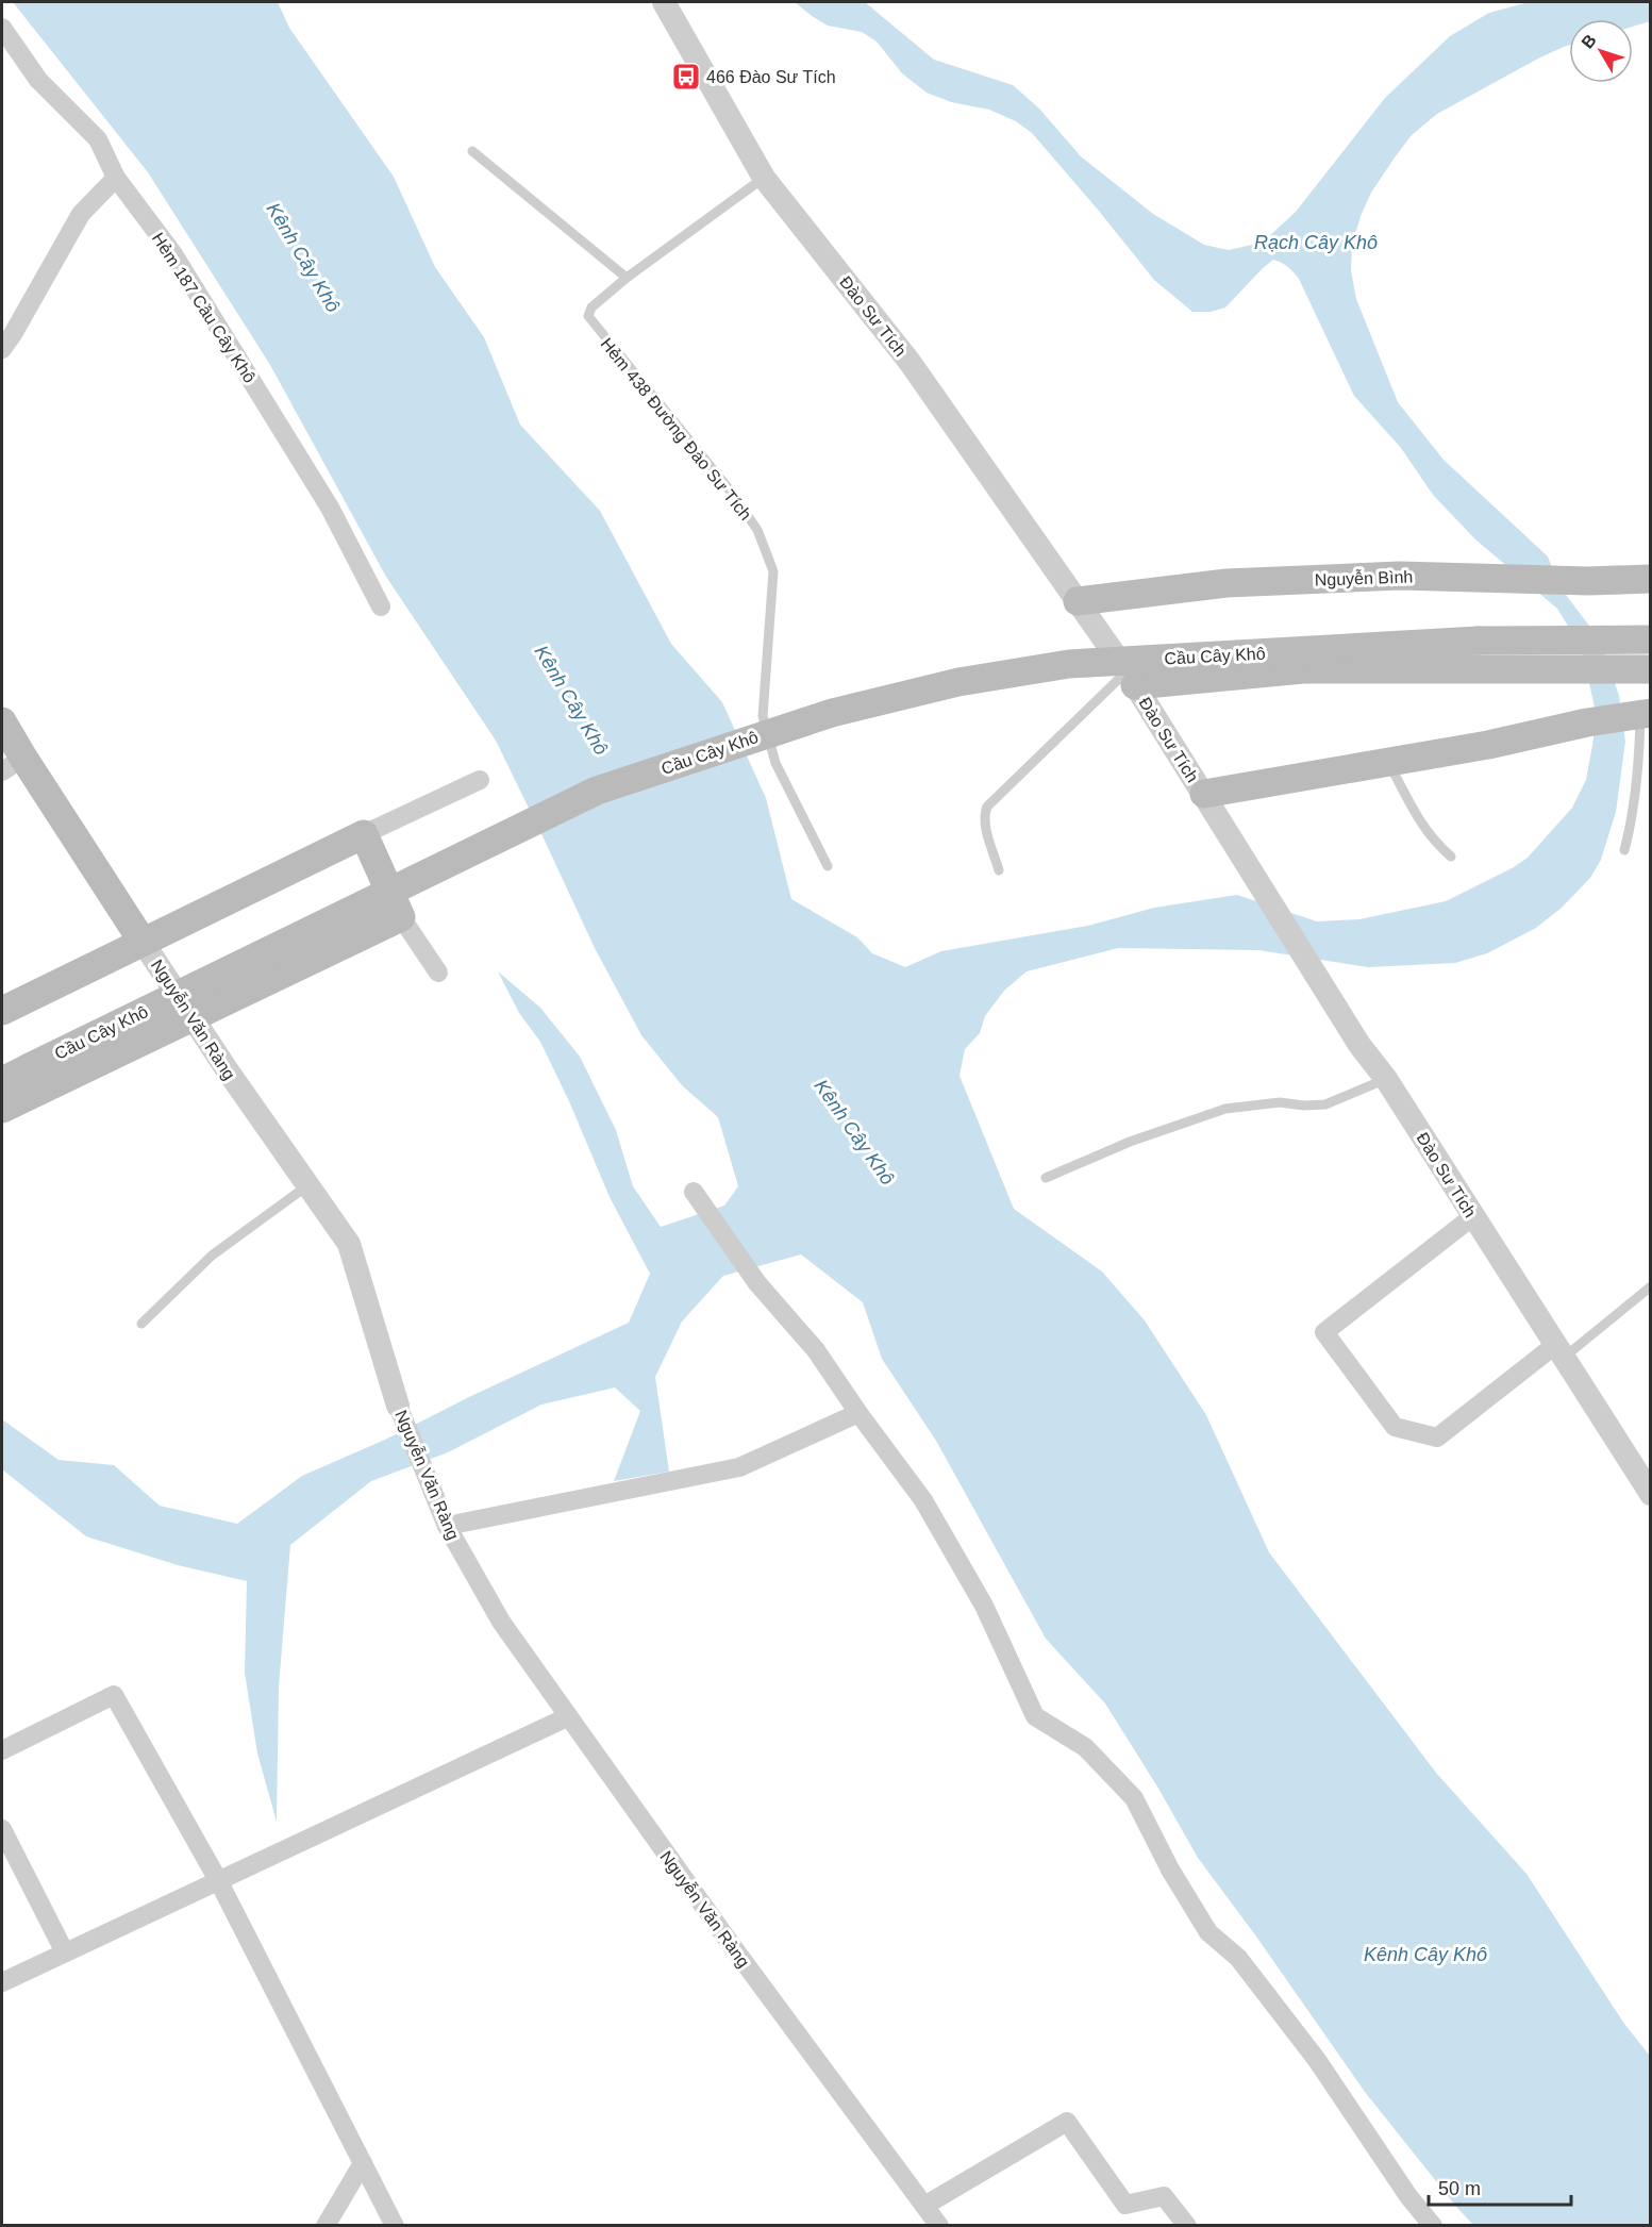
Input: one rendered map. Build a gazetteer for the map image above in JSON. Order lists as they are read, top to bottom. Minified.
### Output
{"streets":{"main road":["Nguyễn Bình","Cầu Cây Khô","Nguyễn Văn Ràng"],"street":["Hẻm 187 Cầu Cây Khô","Đào Sư Tích"],"lane":["Hẻm 438 Đường Đào Sư Tích"]},"crossings":[["Đào Sư Tích","Hẻm 438 Đường Đào Sư Tích"],["Đào Sư Tích","Nguyễn Bình"]],"water":["Rạch Cây Khô","Kênh Cây Khô"],"places":{"bus stop":["466 Đào Sư Tích"]},"scale_bar":"50 m","north":"top left"}
